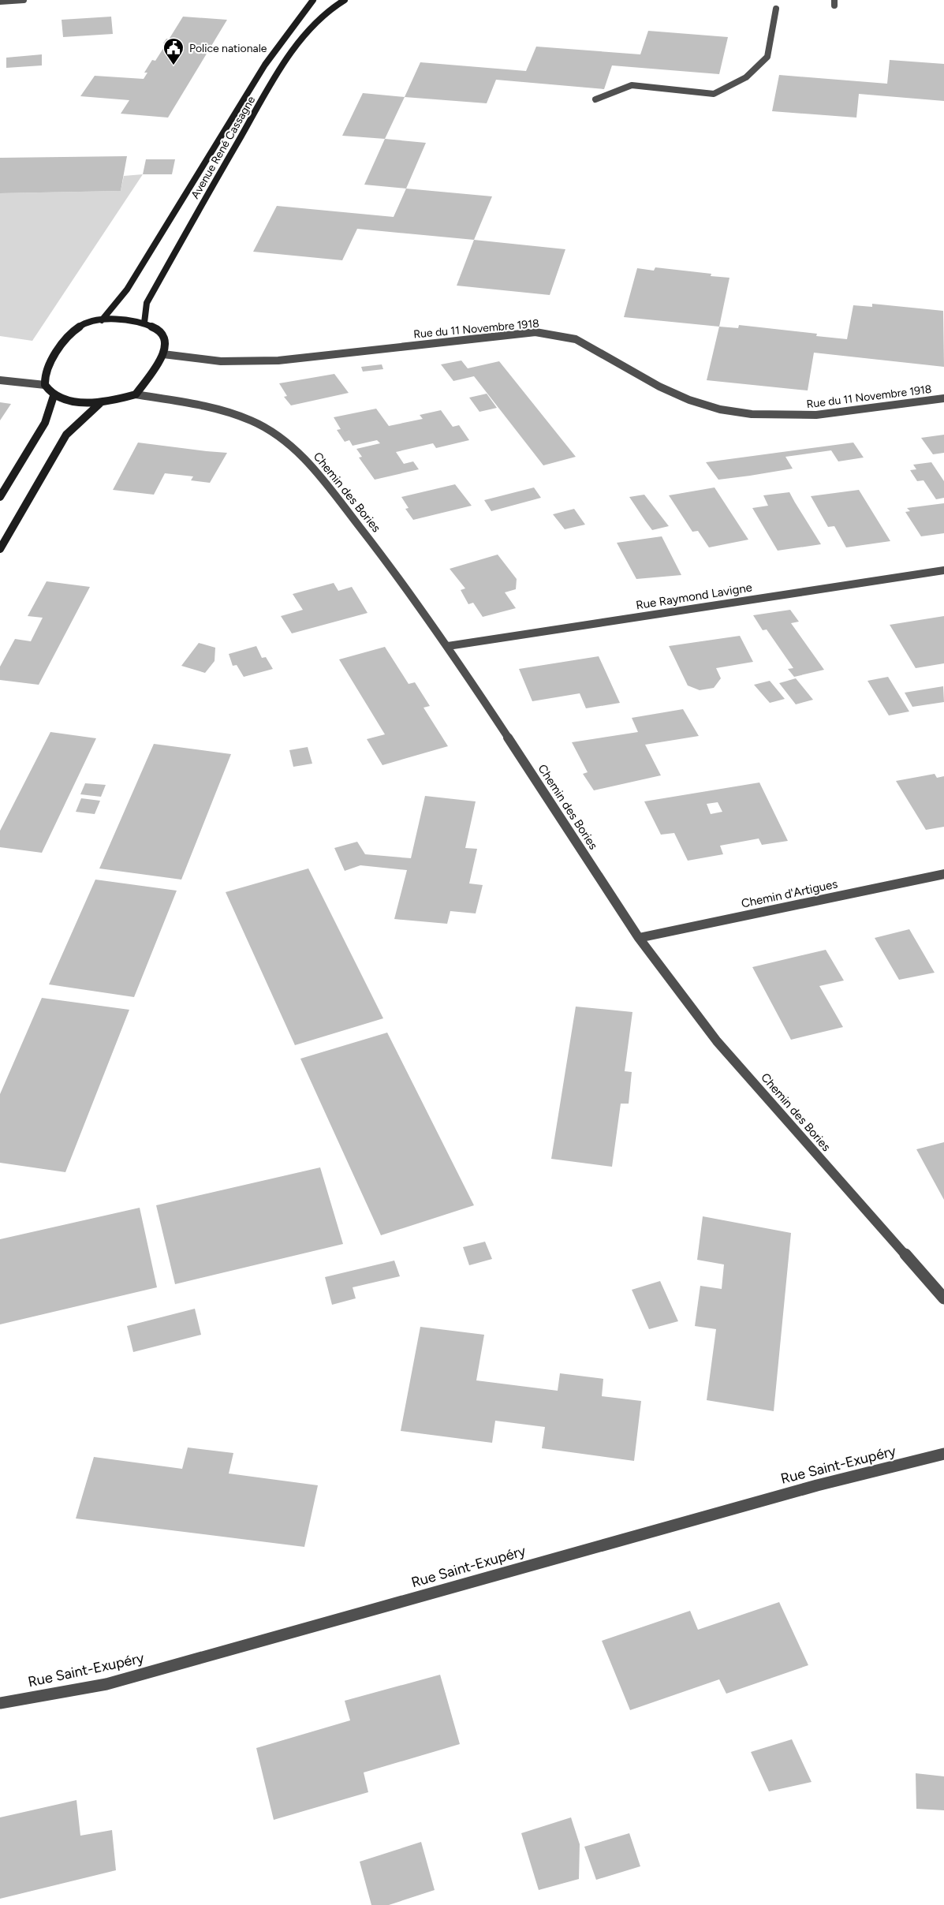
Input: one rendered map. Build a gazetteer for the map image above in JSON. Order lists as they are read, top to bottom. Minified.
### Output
{"streets":{"main road":["Avenue René Cassagne"],"street":["Rue du 11 Novembre 1918","Chemin des Bories","Rue Raymond Lavigne","Chemin d'Artigues","Rue Saint-Exupéry"]},"crossings":[["Avenue René Cassagne","Rue du 11 Novembre 1918"],["Avenue René Cassagne","Chemin des Bories"],["Rue du 11 Novembre 1918","Chemin des Bories"],["Chemin des Bories","Rue Raymond Lavigne"],["Chemin des Bories","Chemin d'Artigues"]],"places":{"public building":["Police nationale"]}}
